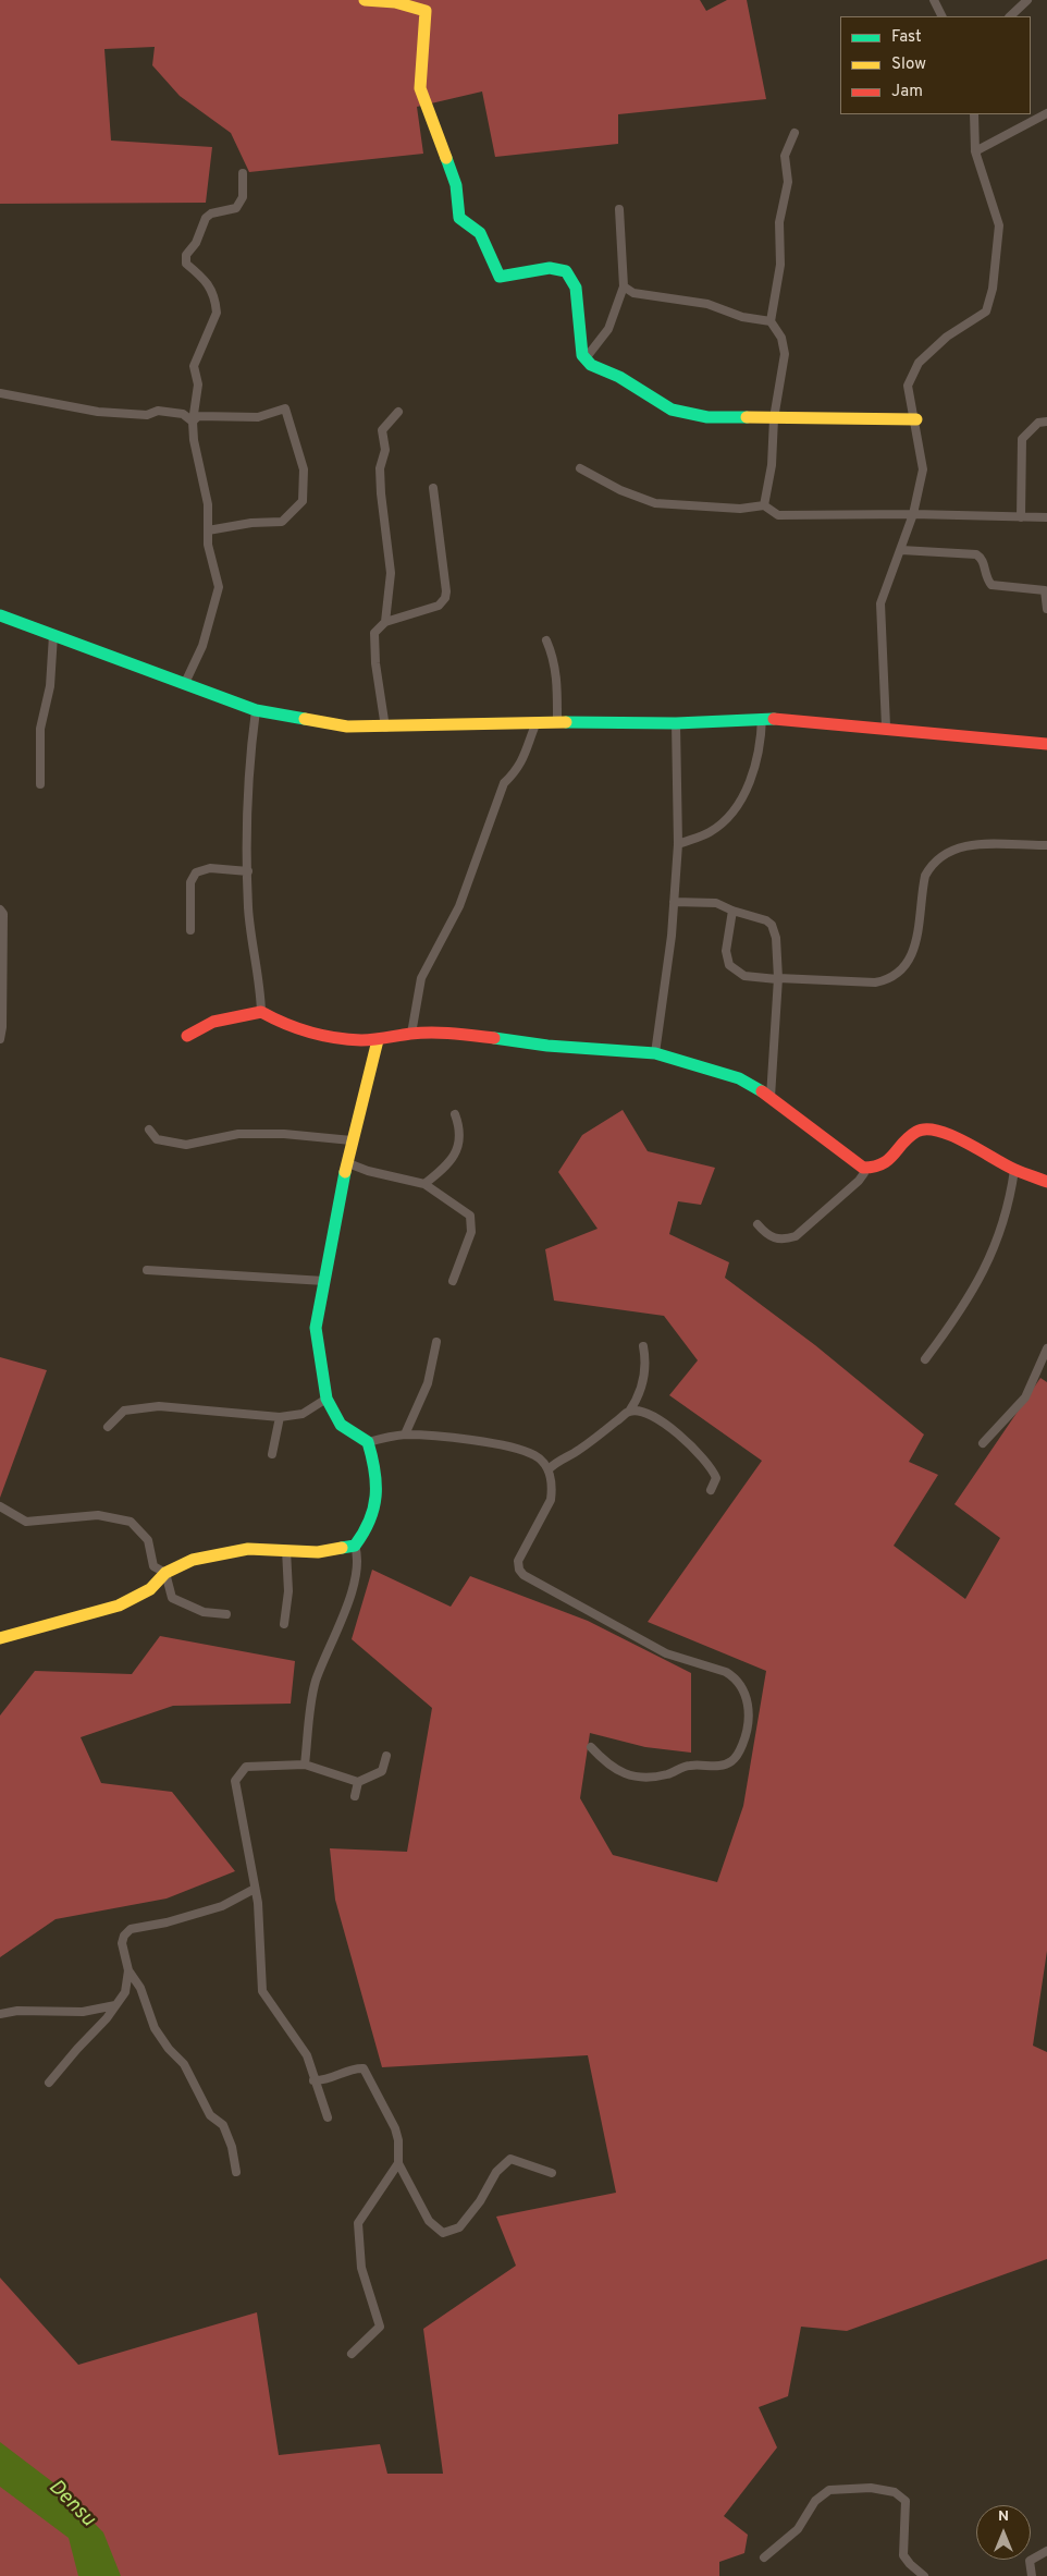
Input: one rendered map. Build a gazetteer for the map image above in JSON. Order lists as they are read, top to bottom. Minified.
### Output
{"water":["Densu"],"legend":["Fast","Slow","Jam"],"north":"top"}
